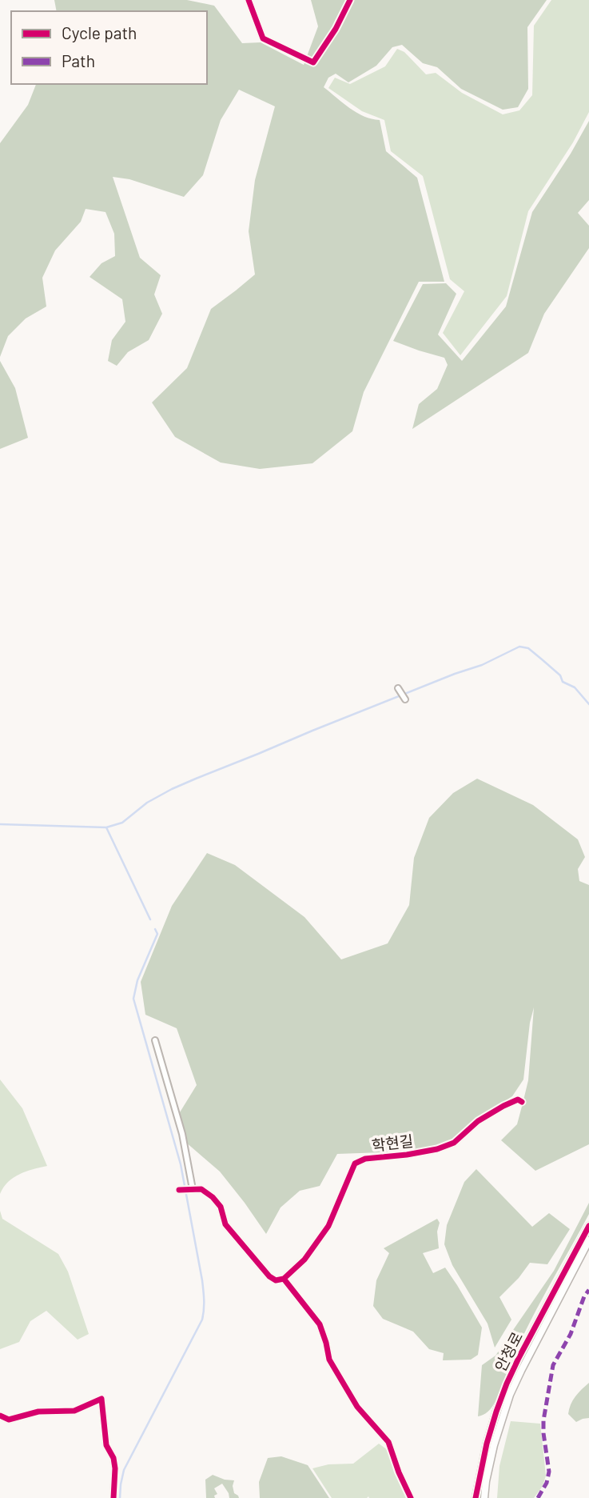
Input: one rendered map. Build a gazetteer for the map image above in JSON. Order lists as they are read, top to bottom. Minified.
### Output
{"streets":{"street":["학현길","안청로"]},"legend":["Cycle path","Path"]}
